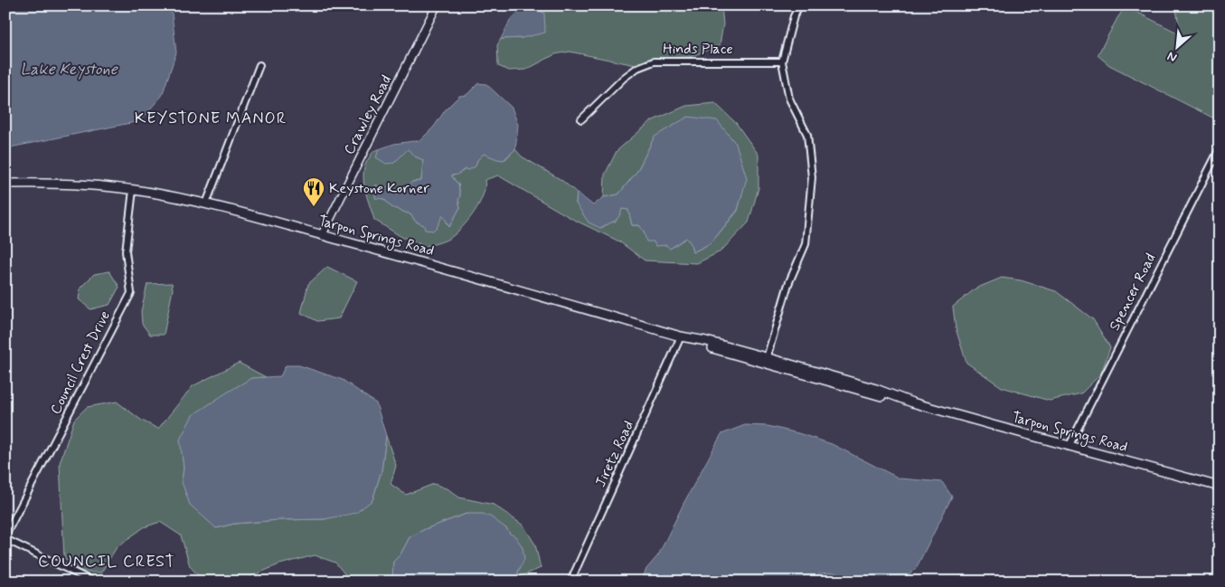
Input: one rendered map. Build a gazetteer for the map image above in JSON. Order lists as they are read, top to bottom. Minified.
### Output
{"streets":{"main road":["Tarpon Springs Road"],"street":["Hinds Place","Crawley Road","Spencer Road","Council Crest Drive","Jiretz Road"]},"crossings":[["Crawley Road","Tarpon Springs Road"],["Tarpon Springs Road","Spencer Road"],["Tarpon Springs Road","Council Crest Drive"],["Tarpon Springs Road","Jiretz Road"]],"districts":["KEYSTONE MANOR","COUNCIL CREST"],"water":["Lake Keystone"],"places":{"restaurant":["Keystone Korner"]},"north":"bottom left"}
